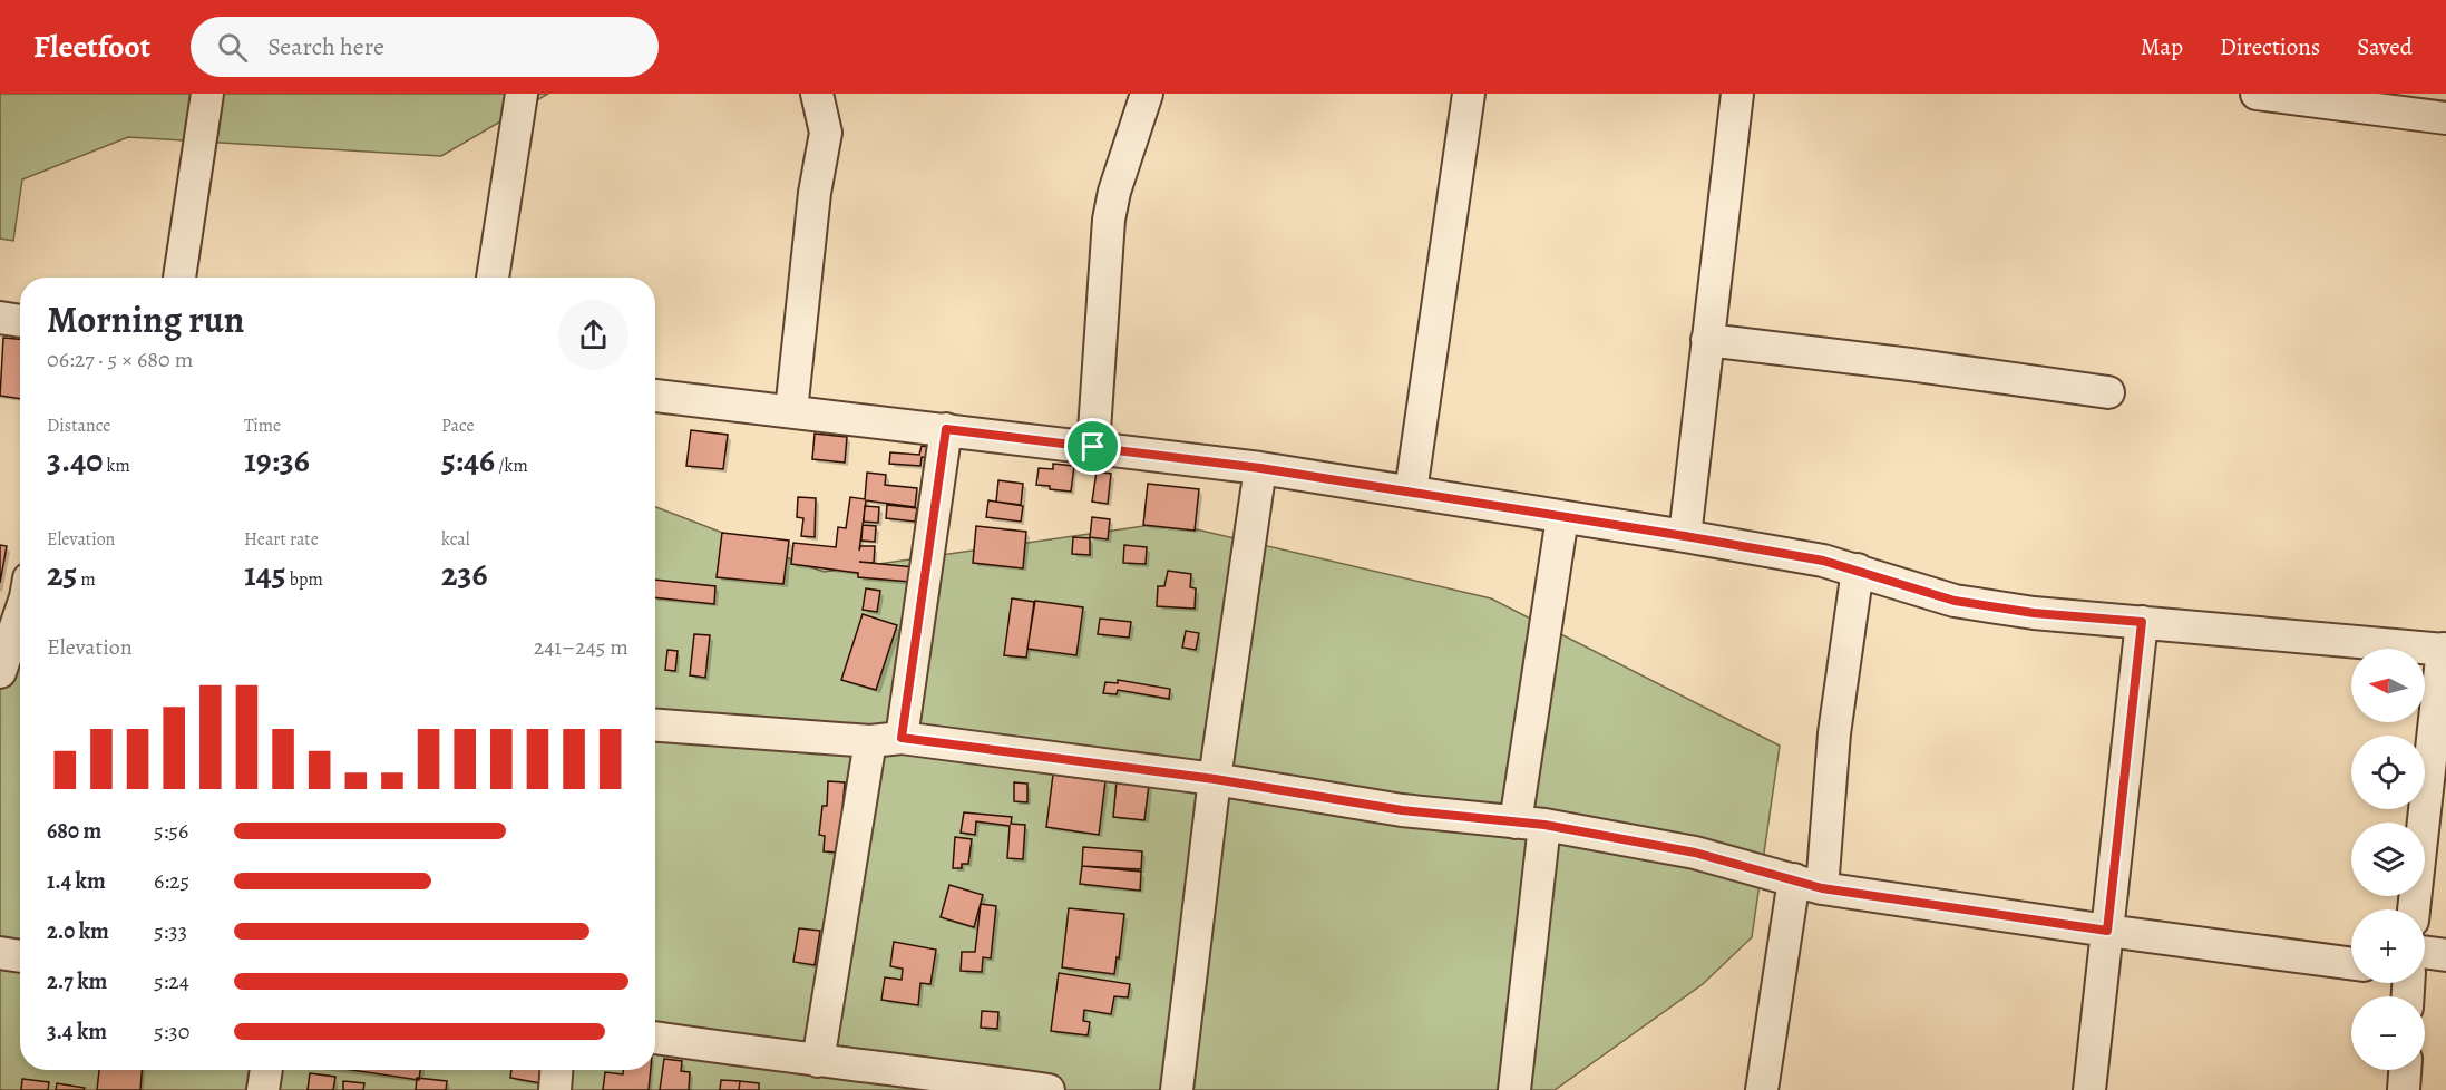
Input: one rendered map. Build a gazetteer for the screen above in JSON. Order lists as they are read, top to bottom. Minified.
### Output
{"north":"left","page":{"header":"Fleetfoot","search":"Search here","nav":["Map","Directions","Saved"],"heading":["Morning run","06:27 · 5 × 680 m"],"stats":[["Distance","3.40 km"],["Time","19:36"],["Pace","5:46 /km"],["Elevation","25 m"],["Heart rate","145 bpm"],["kcal","236"]],"chart":["Elevation","241–245 m"],"map_buttons":["+","−"],"list":[{"name":"680 m","note":"5:56"},{"name":"1.4 km","note":"6:25"},{"name":"2.0 km","note":"5:33"},{"name":"2.7 km","note":"5:24"},{"name":"3.4 km","note":"5:30"}]}}
